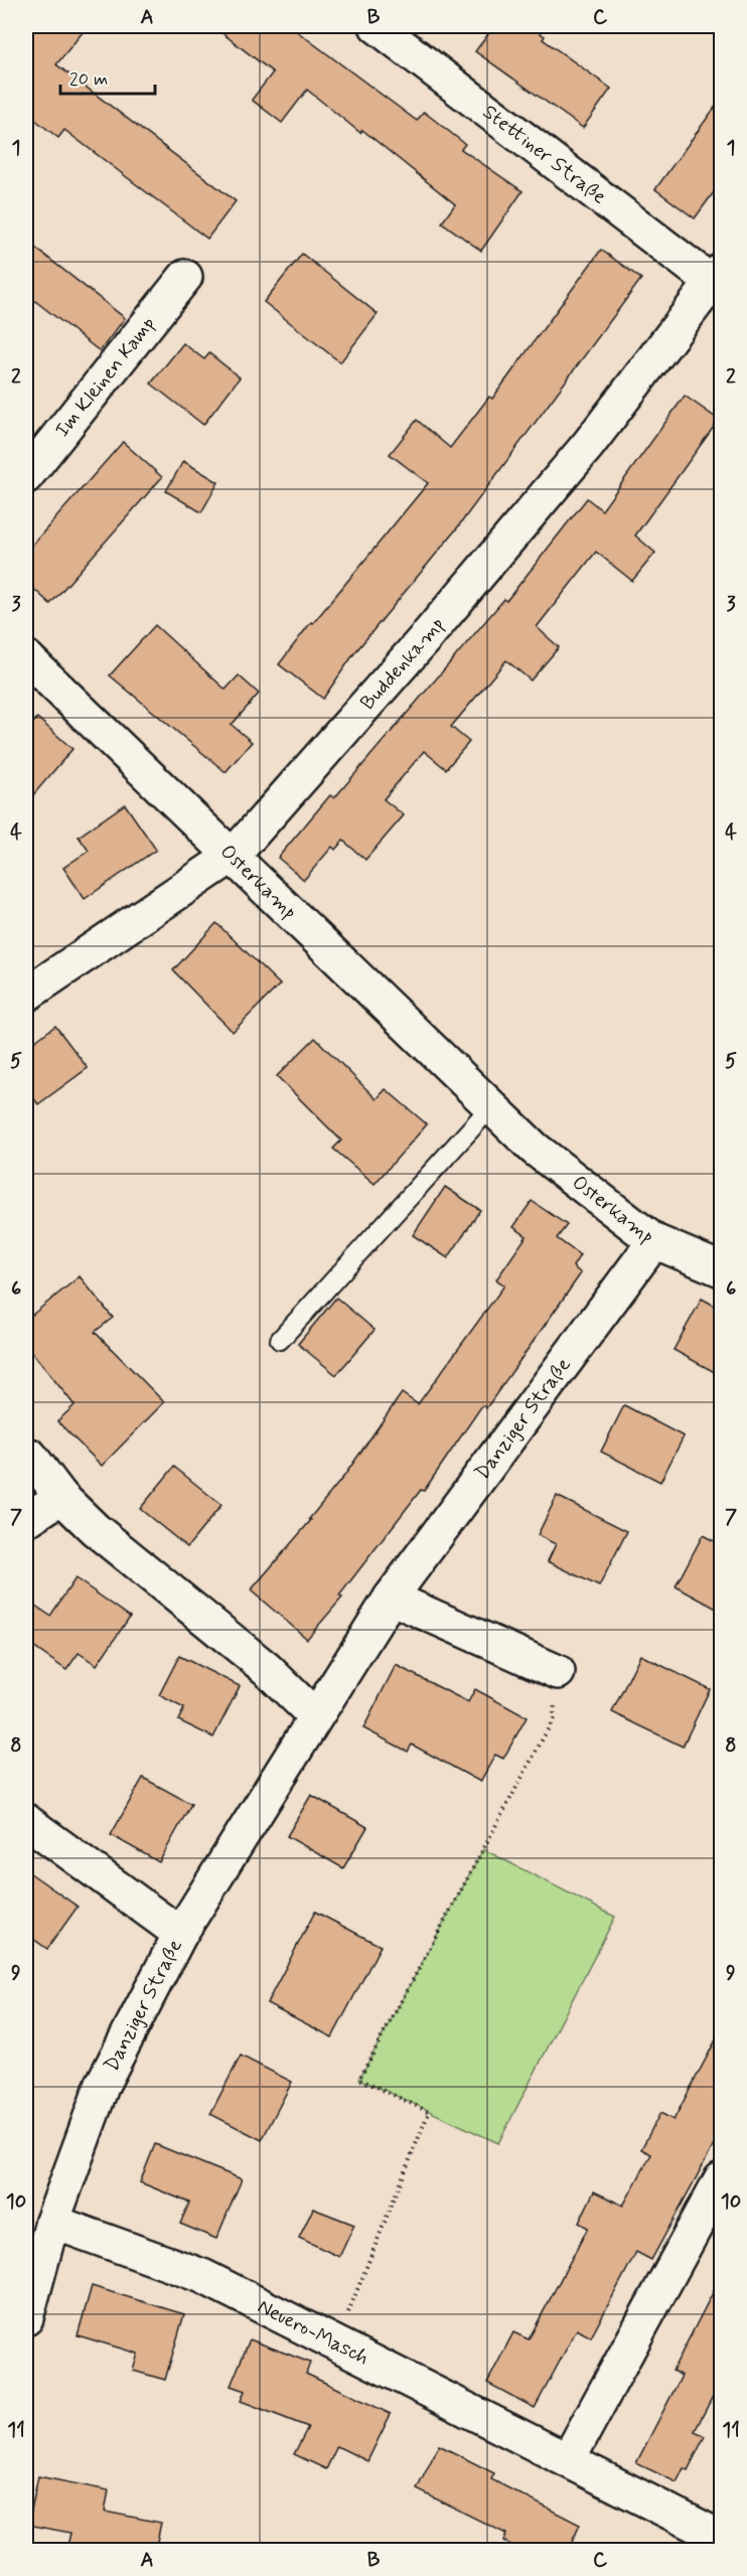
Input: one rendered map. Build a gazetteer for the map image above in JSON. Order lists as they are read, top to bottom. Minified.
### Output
{"streets":{"street":["Stettiner Straße","Im Kleinen Kamp","Buddenkamp","Osterkamp","Danziger Straße","Neuero-Masch"]},"crossings":[["Stettiner Straße","Buddenkamp"],["Buddenkamp","Osterkamp"],["Osterkamp","Danziger Straße"],["Danziger Straße","Neuero-Masch"]],"scale_bar":"20 m","grid":{"columns":["A","B","C"],"rows":["1","2","3","4","5","6","7","8","9","10","11"]}}
